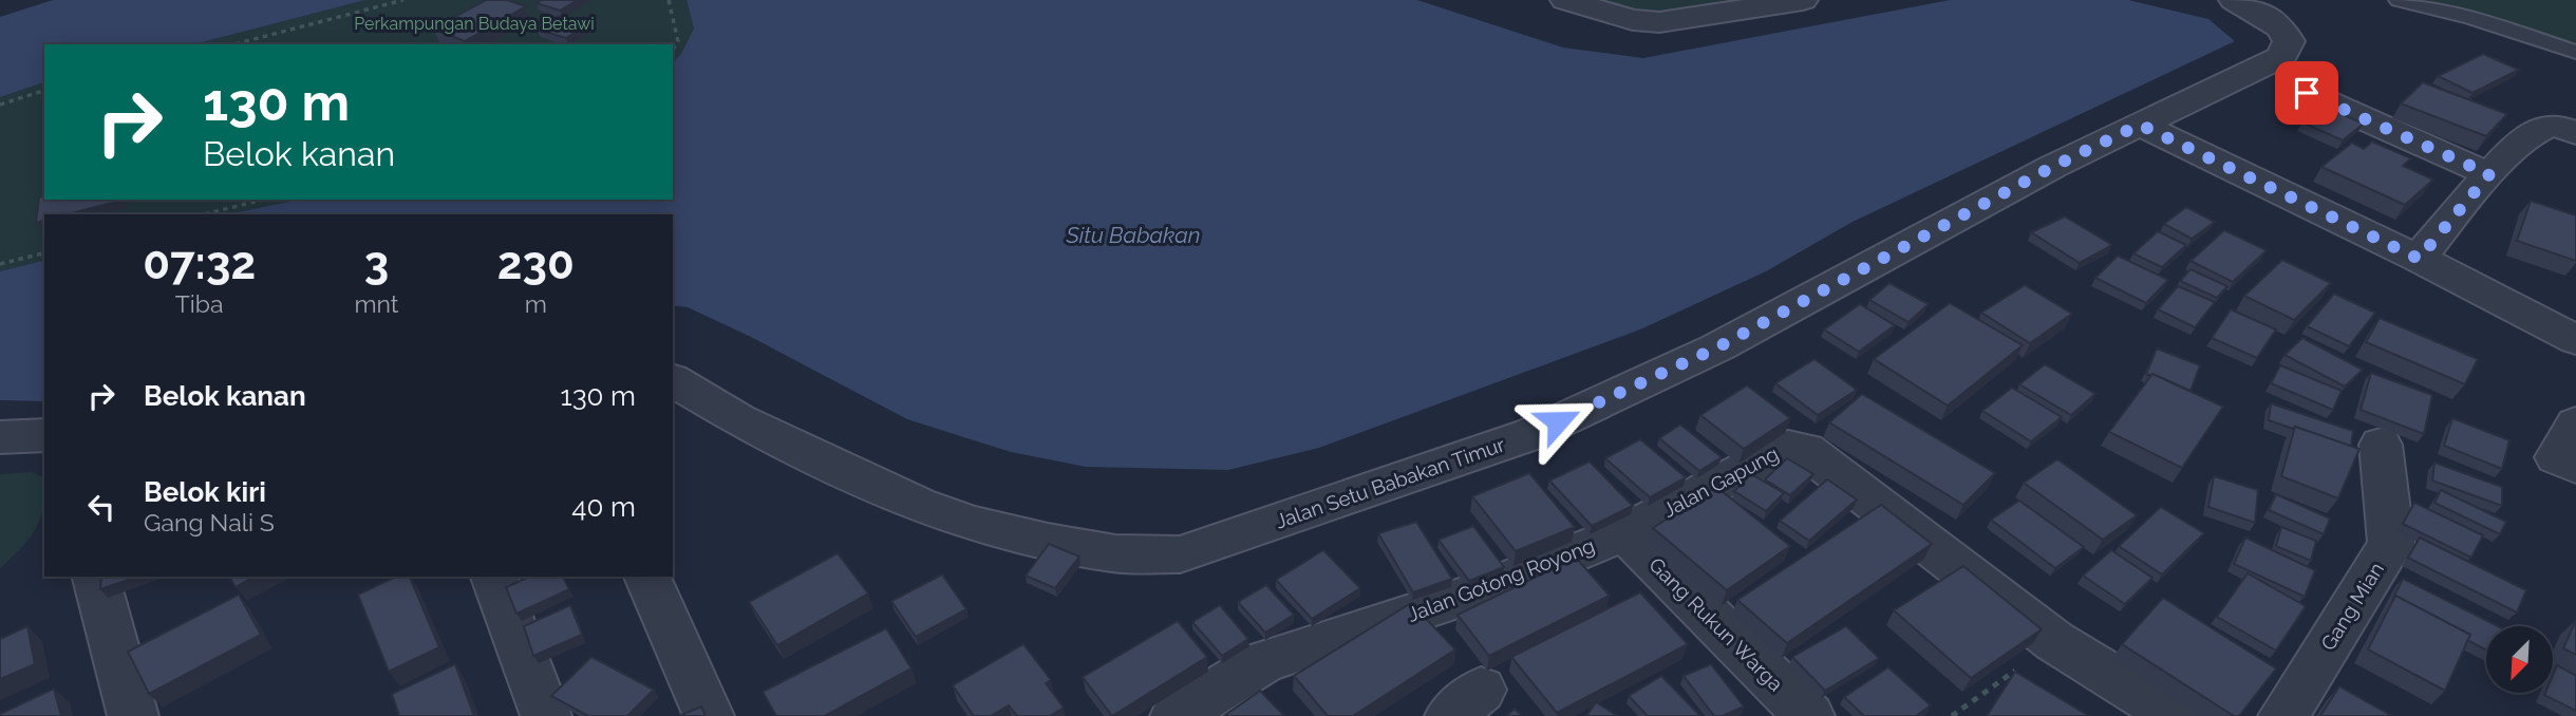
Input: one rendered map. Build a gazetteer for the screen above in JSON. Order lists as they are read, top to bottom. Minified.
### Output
{"streets":{"street":["Jalan Gapung","Jalan Setu Babakan Timur","Jalan Gotong Royong","Gang Mian","Gang Rukun Warga"]},"crossings":[["Jalan Gapung","Jalan Gotong Royong"],["Jalan Gapung","Gang Rukun Warga"],["Jalan Gotong Royong","Gang Rukun Warga"]],"water":["Situ Babakan"],"parks":["Perkampungan Budaya Betawi"],"north":"bottom left","page":{"turn":["130 m","Belok kanan"],"eta":["07:32","Tiba","3","mnt","230","m"],"list":[{"name":"Belok kanan","value":"130 m"},{"name":"Belok kiri","note":"Gang Nali S","value":"40 m"}]}}
